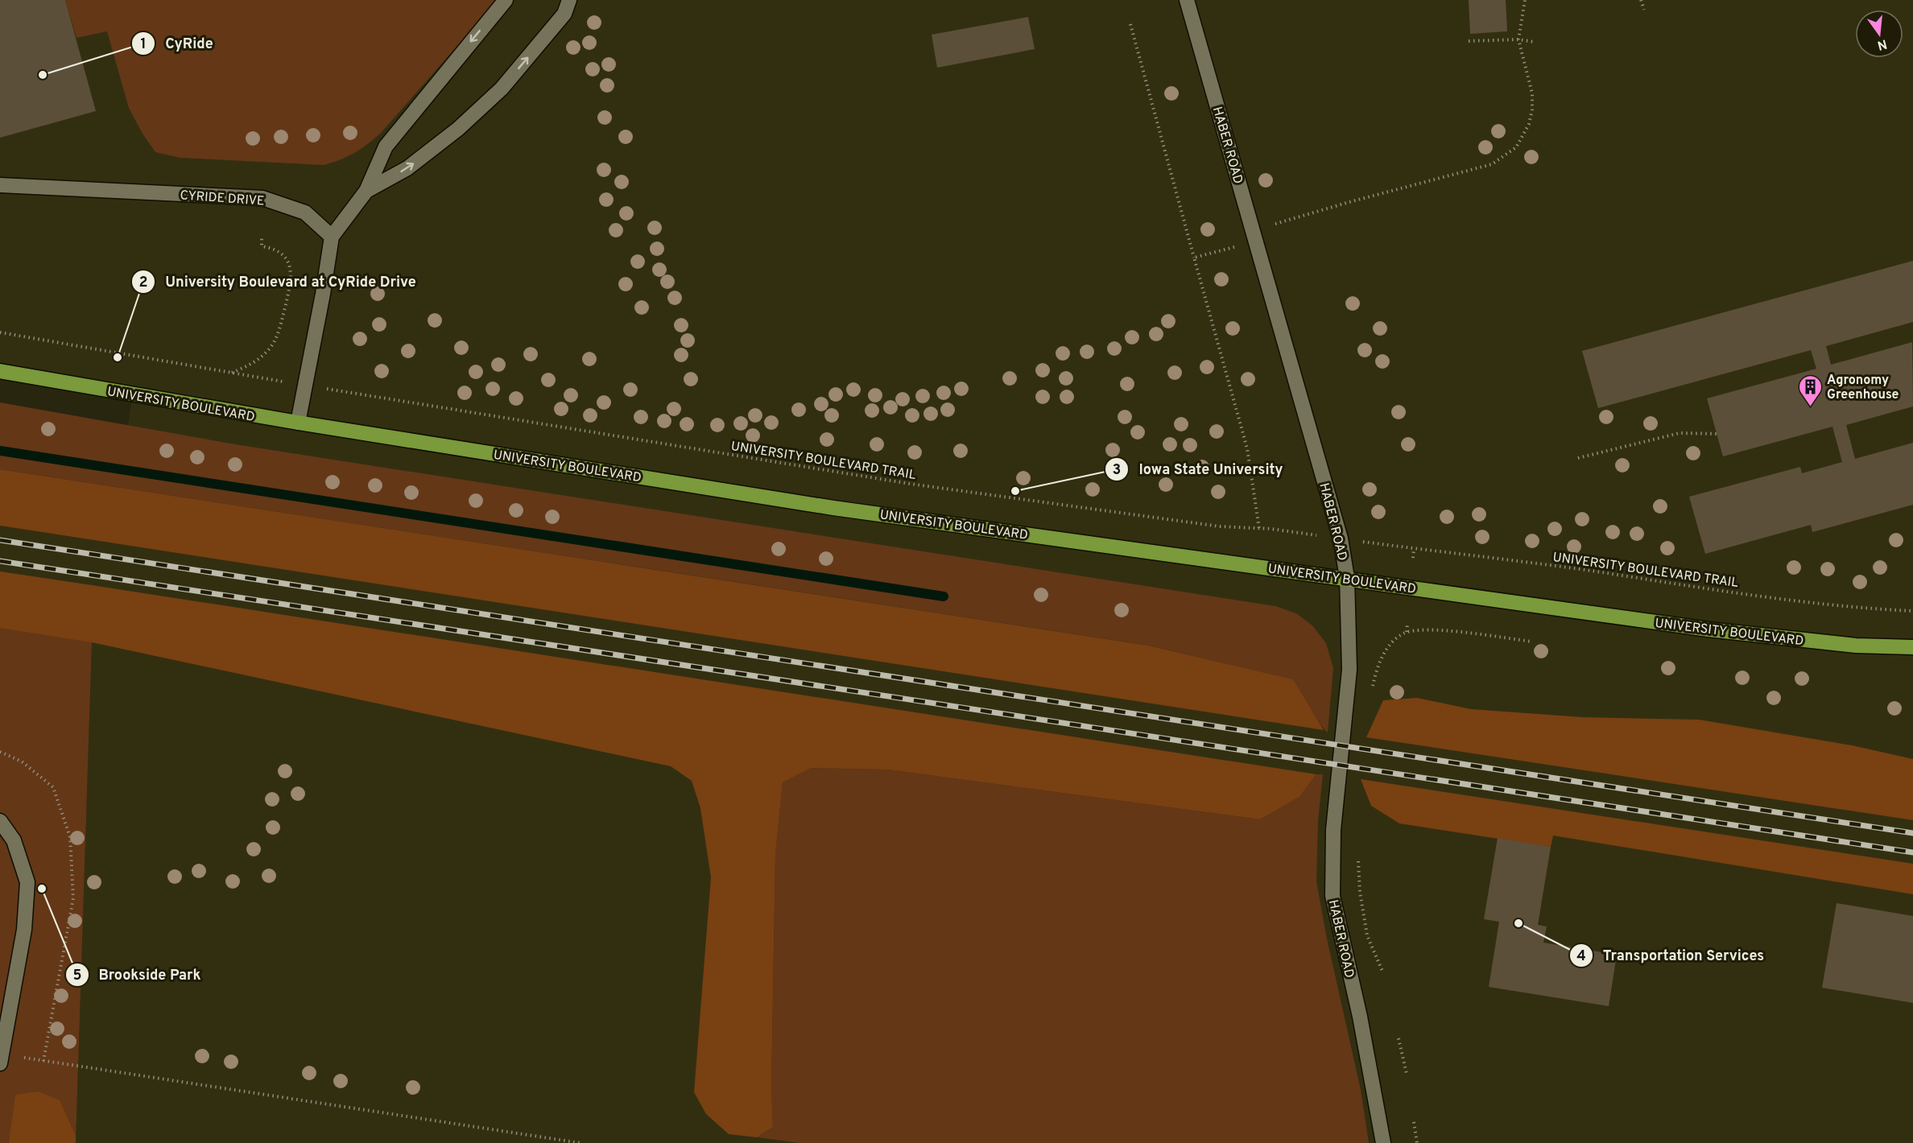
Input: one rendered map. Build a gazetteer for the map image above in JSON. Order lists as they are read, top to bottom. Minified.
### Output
{"streets":{"main road":["UNIVERSITY BOULEVARD"],"street":["HABER ROAD","CYRIDE DRIVE"],"path":["UNIVERSITY BOULEVARD TRAIL"]},"crossings":[["HABER ROAD","UNIVERSITY BOULEVARD"]],"places":{"other":["CyRide","University Boulevard at CyRide Drive","Iowa State University","Brookside Park","Transportation Services"],"building":["Agronomy Greenhouse"]},"north":"bottom"}
